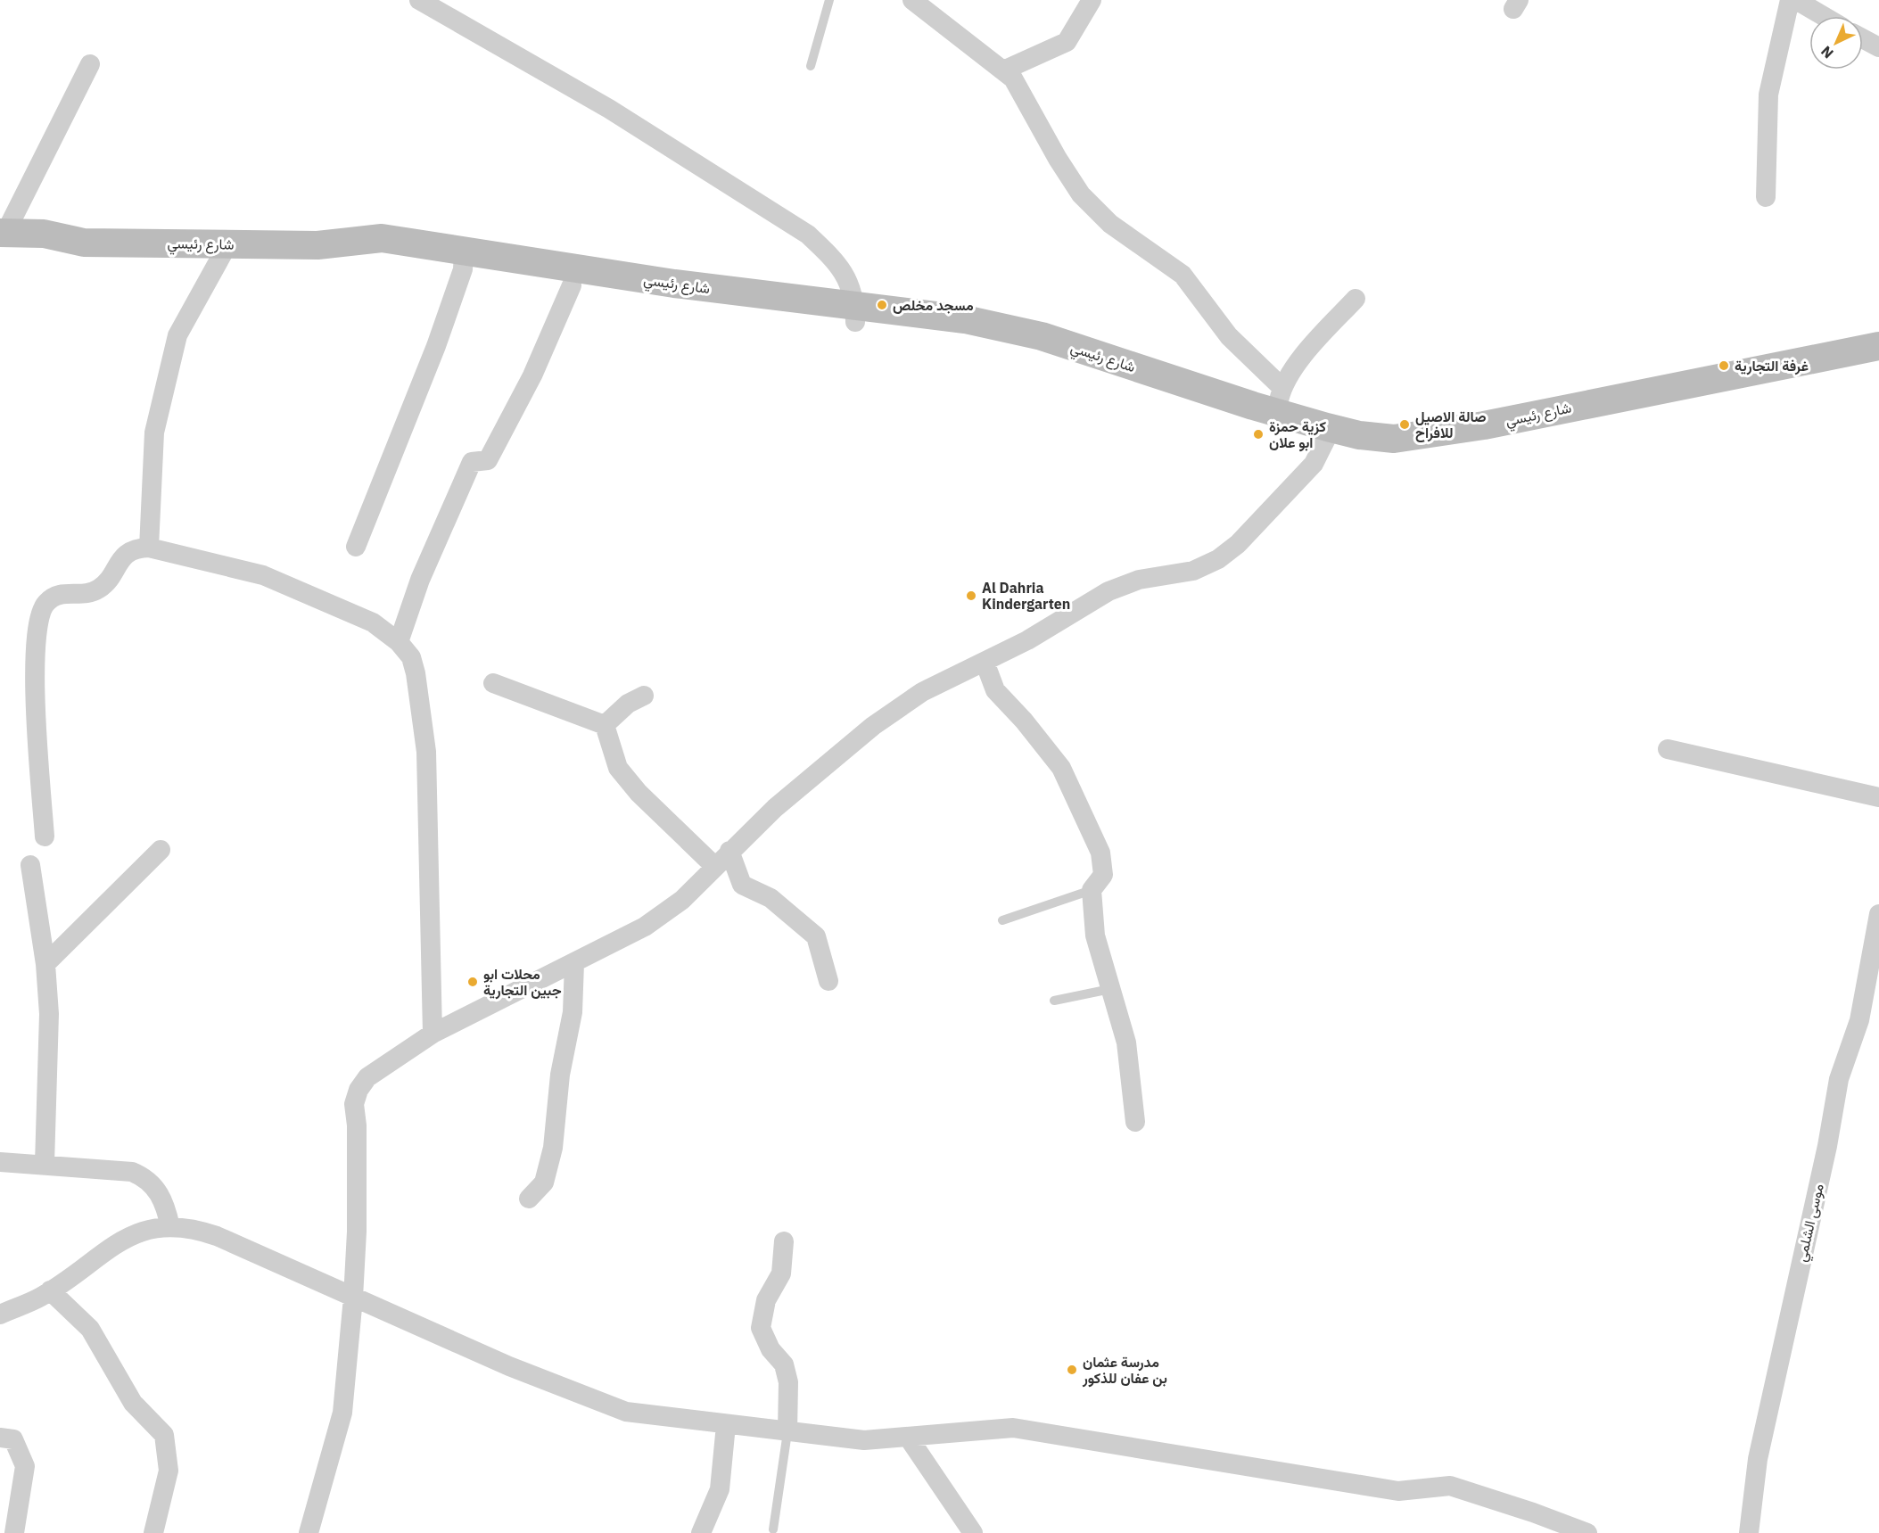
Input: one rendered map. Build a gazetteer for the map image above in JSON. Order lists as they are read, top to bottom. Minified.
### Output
{"streets":{"main road":["شارع رئيسي"],"street":["موسى الشلمي"]},"places":["مسجد مخلص","غرفة التجارية","صالة الاصيل للافراح","كزية حمزة ابو علان","Al Dahria Kindergarten","محلات ابو جبين التجارية","مدرسة عثمان بن عفان للذكور"],"north":"bottom left"}
